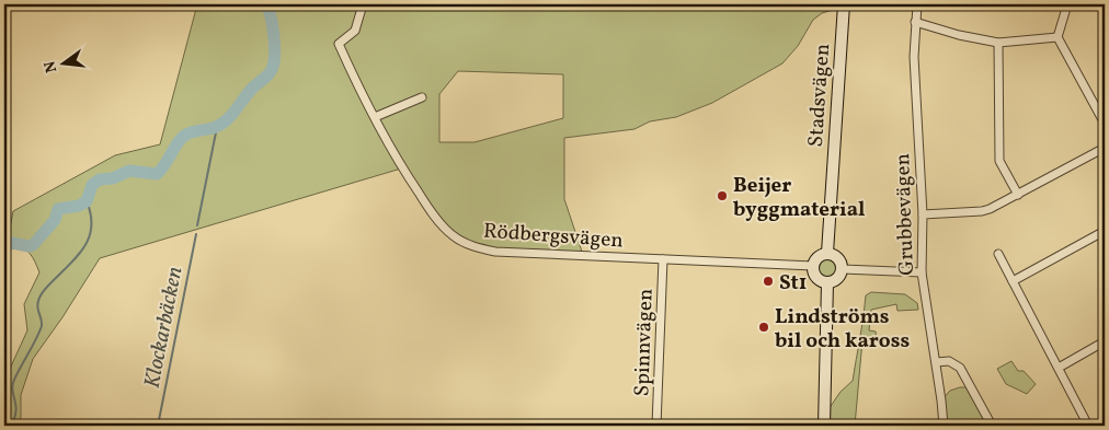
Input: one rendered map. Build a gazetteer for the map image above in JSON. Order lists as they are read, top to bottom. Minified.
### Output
{"streets":{"main road":["Stadsvägen"],"street":["Grubbevägen","Rödbergsvägen","Spinnvägen"]},"crossings":[["Stadsvägen","Rödbergsvägen"],["Rödbergsvägen","Spinnvägen"]],"water":["Klockarbäcken"],"places":["Beijer byggmaterial","St1","Lindströms bil och kaross"],"north":"left"}
